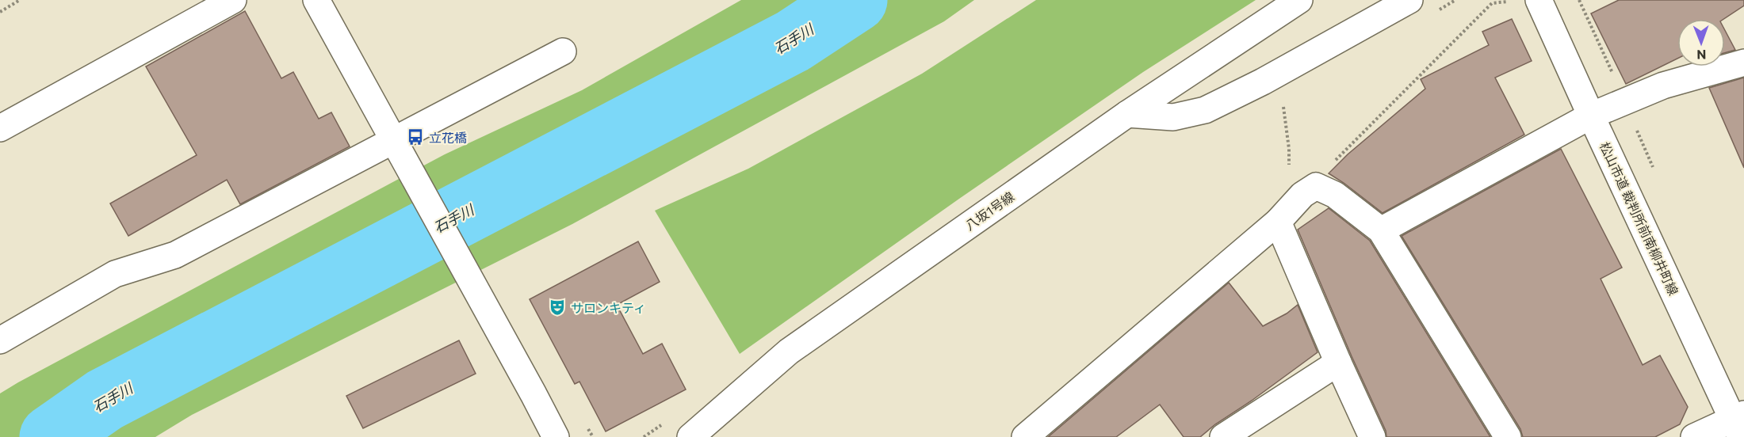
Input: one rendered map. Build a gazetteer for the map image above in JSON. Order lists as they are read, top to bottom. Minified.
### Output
{"streets":{"street":["八坂1号線","松山市道 裁判所前南柳井町線"]},"water":["石手川"],"places":{"bus stop":["立花橋"],"theatre":["サロンキティ"]},"north":"bottom"}
